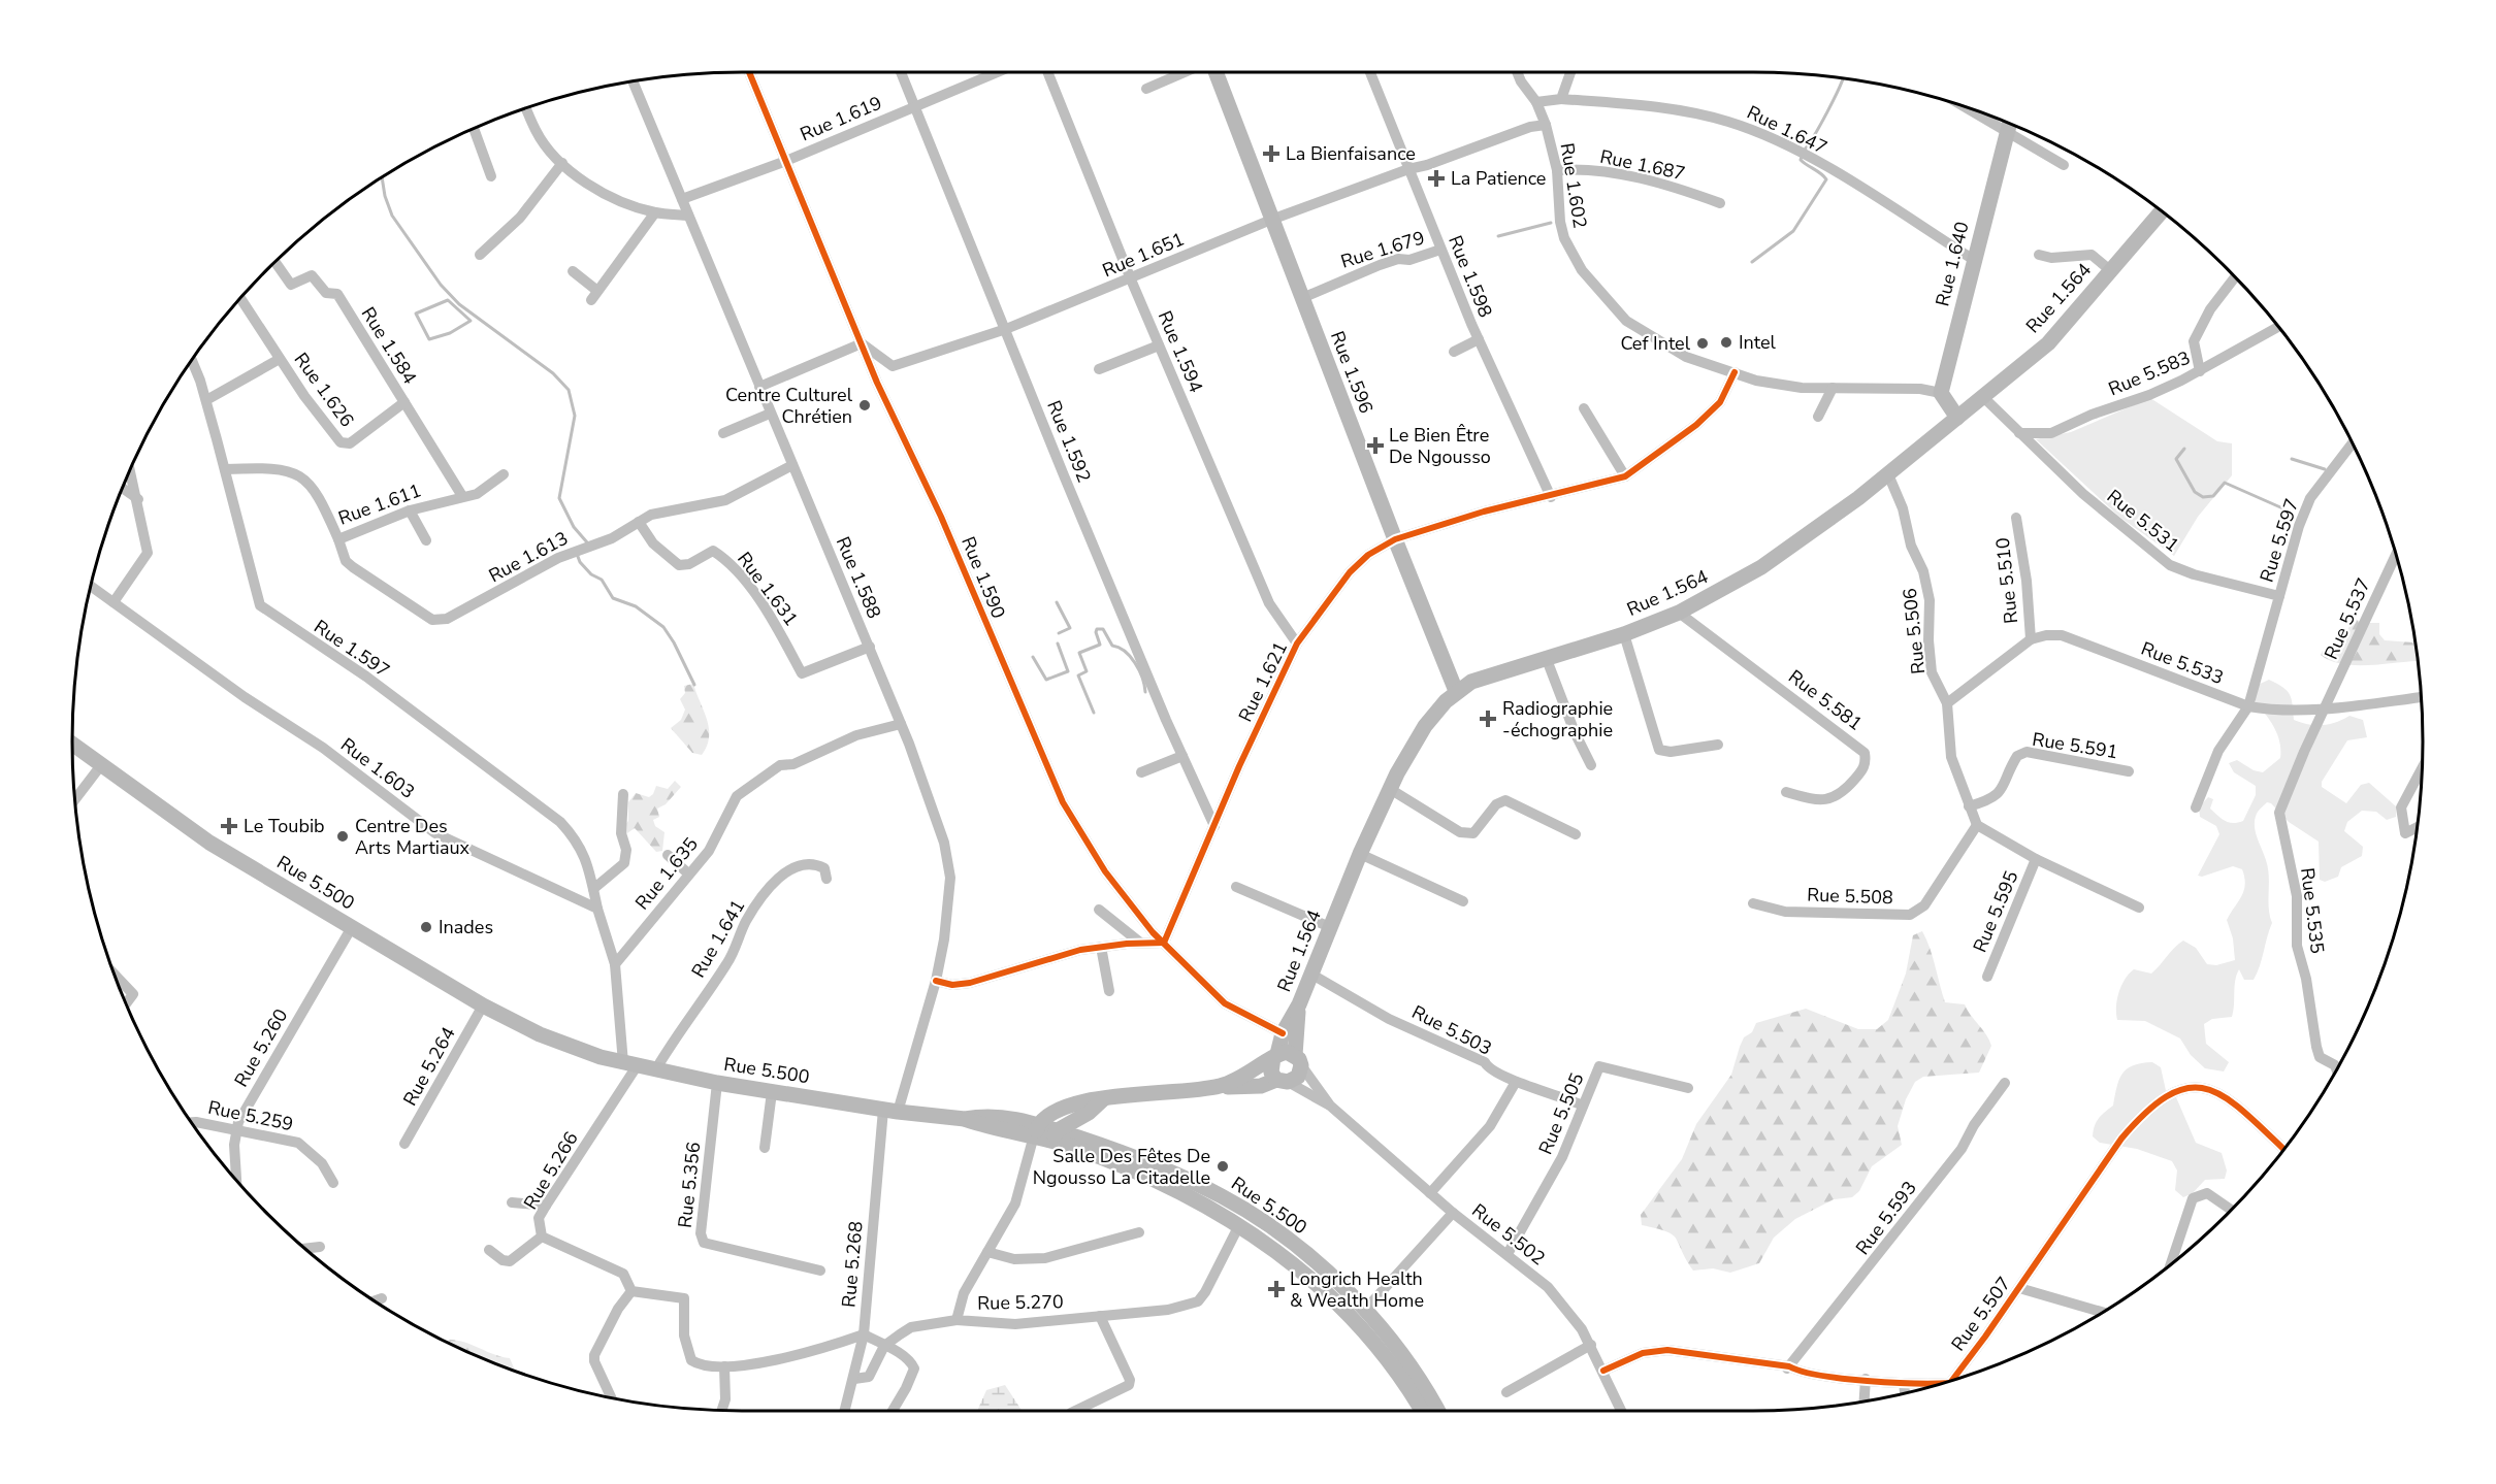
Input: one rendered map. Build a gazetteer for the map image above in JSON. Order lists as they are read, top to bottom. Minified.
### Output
{"streets":{"main road":["Rue 1.640","Rue 1.564","Rue 1.596","Rue 5.500"],"street":["Rue 1.619","Rue 1.647","Rue 1.687","Rue 1.602","Rue 1.679","Rue 1.651","Rue 1.598","Rue 1.584","Rue 1.594","Rue 5.583","Rue 1.626","Rue 1.592","Rue 1.611","Rue 5.531","Rue 5.597","Rue 1.613","Rue 1.588","Rue 1.590","Rue 5.510","Rue 1.631","Rue 5.537","Rue 5.506","Rue 1.597","Rue 5.533","Rue 1.621","Rue 5.581","Rue 5.591","Rue 1.603","Rue 1.635","Rue 5.508","Rue 5.535","Rue 5.595","Rue 1.641","Rue 5.503","Rue 5.260","Rue 5.264","Rue 5.505","Rue 5.259","Rue 5.266","Rue 5.356","Rue 5.593","Rue 5.502","Rue 5.268","Rue 5.270","Rue 5.507"]},"crossings":[["Rue 1.619","Rue 1.592"],["Rue 1.619","Rue 1.588"],["Rue 1.619","Rue 1.590"],["Rue 1.647","Rue 1.640"],["Rue 1.687","Rue 1.602"],["Rue 1.602","Rue 1.651"],["Rue 1.602","Rue 1.640"],["Rue 1.602","Rue 1.621"],["Rue 1.679","Rue 1.598"],["Rue 1.679","Rue 1.596"],["Rue 1.651","Rue 1.598"],["Rue 1.651","Rue 1.594"],["Rue 1.651","Rue 1.596"],["Rue 1.651","Rue 1.592"],["Rue 1.651","Rue 1.590"],["Rue 1.598","Rue 1.621"],["Rue 1.564","Rue 1.596"],["Rue 1.564","Rue 5.531"],["Rue 1.564","Rue 1.590"],["Rue 1.564","Rue 5.506"],["Rue 1.564","Rue 5.581"],["Rue 1.564","Rue 5.503"],["Rue 1.584","Rue 1.626"],["Rue 1.584","Rue 1.611"],["Rue 1.594","Rue 1.621"],["Rue 1.596","Rue 1.621"],["Rue 5.583","Rue 5.531"],["Rue 1.592","Rue 1.621"],["Rue 1.611","Rue 1.613"],["Rue 1.611","Rue 1.597"],["Rue 5.531","Rue 5.597"],["Rue 1.613","Rue 1.588"],["Rue 1.613","Rue 1.631"],["Rue 1.588","Rue 1.631"],["Rue 1.588","Rue 1.635"],["Rue 1.588","Rue 5.500"],["Rue 1.588","Rue 5.268"],["Rue 1.590","Rue 1.621"],["Rue 5.510","Rue 5.533"],["Rue 5.537","Rue 5.533"],["Rue 5.537","Rue 5.535"],["Rue 5.506","Rue 5.533"],["Rue 5.506","Rue 5.591"],["Rue 5.506","Rue 5.508"],["Rue 1.597","Rue 1.603"],["Rue 5.533","Rue 5.535"],["Rue 5.500","Rue 1.641"],["Rue 5.500","Rue 5.260"],["Rue 5.500","Rue 5.264"],["Rue 5.500","Rue 5.266"],["Rue 5.500","Rue 5.356"],["Rue 5.500","Rue 5.268"],["Rue 5.500","Rue 5.270"],["Rue 5.503","Rue 5.505"],["Rue 5.260","Rue 5.259"],["Rue 5.505","Rue 5.502"]],"places":{"health":["La Bienfaisance","La Patience","Le Bien Être De Ngousso","Radiographie -échographie","Le Toubib","Longrich Health & Wealth Home"],"other":["Intel","Cef Intel","Centre Culturel Chrétien","Centre Des Arts Martiaux","Inades","Salle Des Fêtes De Ngousso La Citadelle"]}}
